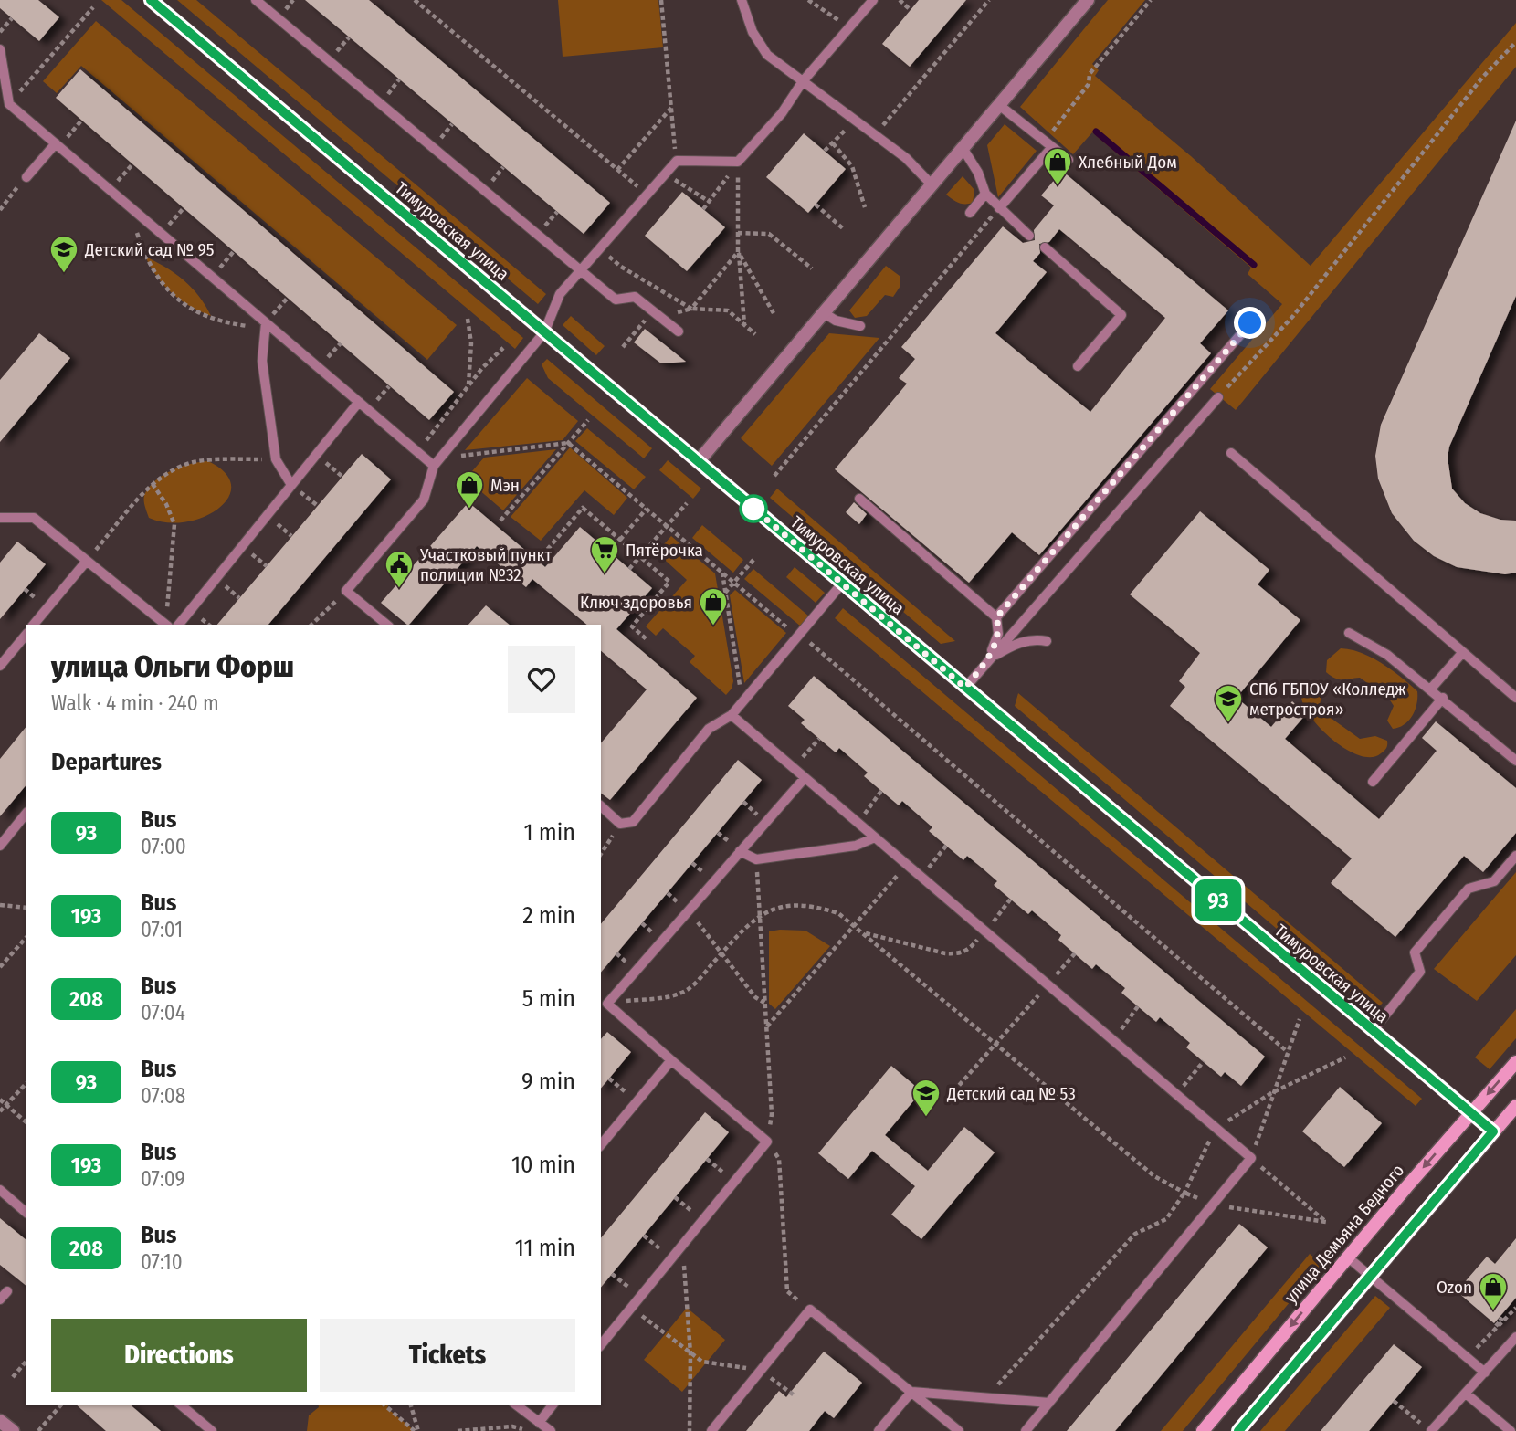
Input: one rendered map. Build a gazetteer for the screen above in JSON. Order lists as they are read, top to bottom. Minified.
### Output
{"streets":{"street":["Тимуровская улица","улица Демьяна Бедного"]},"crossings":[["Тимуровская улица","улица Демьяна Бедного"]],"places":{"shop":["Хлебный Дом","Мэн","Ключ здоровья","Ozon"],"school or university":["Детский сад № 95","СПб ГБПОУ «Колледж метростроя»","Детский сад № 53"],"supermarket":["Пятёрочка"],"public building":["Участковый пункт полиции №32"]},"lines":["bus line 93"],"page":{"on_map":"93","heading":[["улица Ольги Форш","Walk · 4 min · 240 m"],"Departures"],"list":[{"mark":"93","name":"Bus","note":"07:00","value":"1 min"},{"mark":"193","name":"Bus","note":"07:01","value":"2 min"},{"mark":"208","name":"Bus","note":"07:04","value":"5 min"},{"mark":"93","name":"Bus","note":"07:08","value":"9 min"},{"mark":"193","name":"Bus","note":"07:09","value":"10 min"},{"mark":"208","name":"Bus","note":"07:10","value":"11 min"}],"buttons":["Directions","Tickets"]}}
